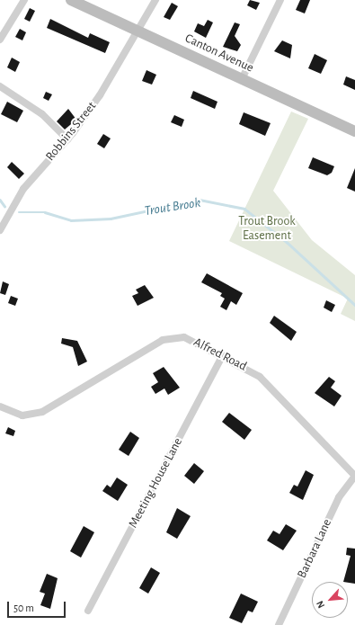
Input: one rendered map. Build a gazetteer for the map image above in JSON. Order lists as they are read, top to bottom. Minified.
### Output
{"streets":{"main road":["Canton Avenue"],"street":["Robbins Street","Alfred Road","Meeting House Lane","Barbara Lane"]},"crossings":[["Canton Avenue","Robbins Street"],["Alfred Road","Meeting House Lane"],["Alfred Road","Barbara Lane"]],"water":["Trout Brook"],"parks":["Trout Brook Easement"],"scale_bar":"50 m","north":"bottom left"}
